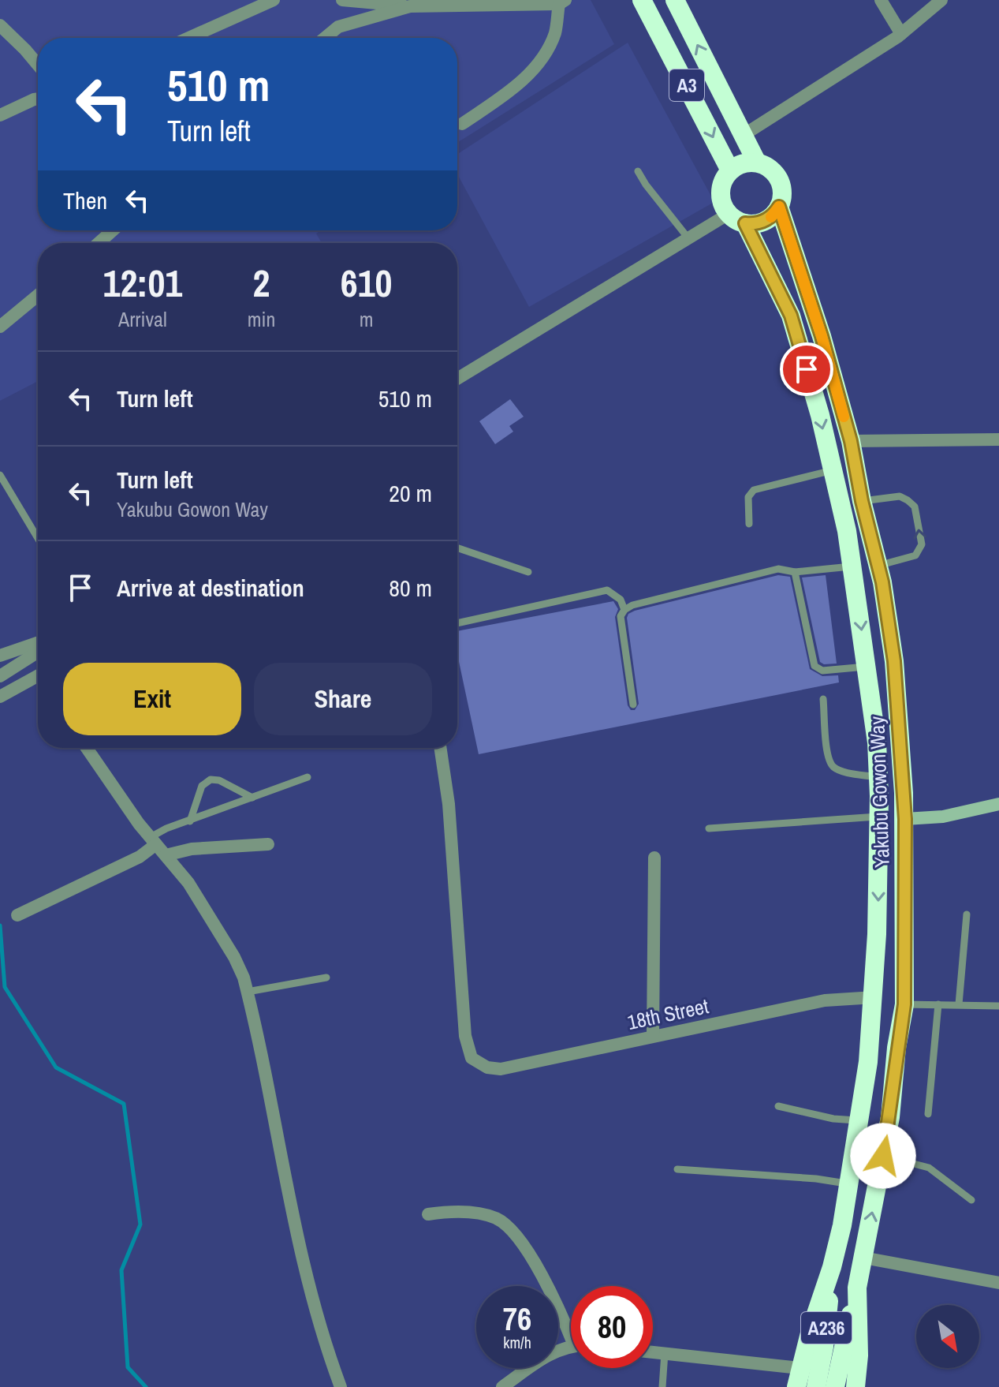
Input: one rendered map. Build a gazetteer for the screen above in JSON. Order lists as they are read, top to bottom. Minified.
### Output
{"streets":{"highway":["A3","Yakubu Gowon Way","A236"],"street":["18th Street"]},"crossings":[["A3","Yakubu Gowon Way"],["Yakubu Gowon Way","18th Street"],["Yakubu Gowon Way","A236"]],"north":"bottom right","page":{"turn":["510 m","Turn left"],"then":"Then","eta":["12:01","Arrival","2","min","610","m"],"list":[{"name":"Turn left","value":"510 m"},{"name":"Turn left","note":"Yakubu Gowon Way","value":"20 m"},{"name":"Arrive at destination","value":"80 m"}],"buttons":["Exit","Share"],"speed":"76 km/h","limit":"80"}}
